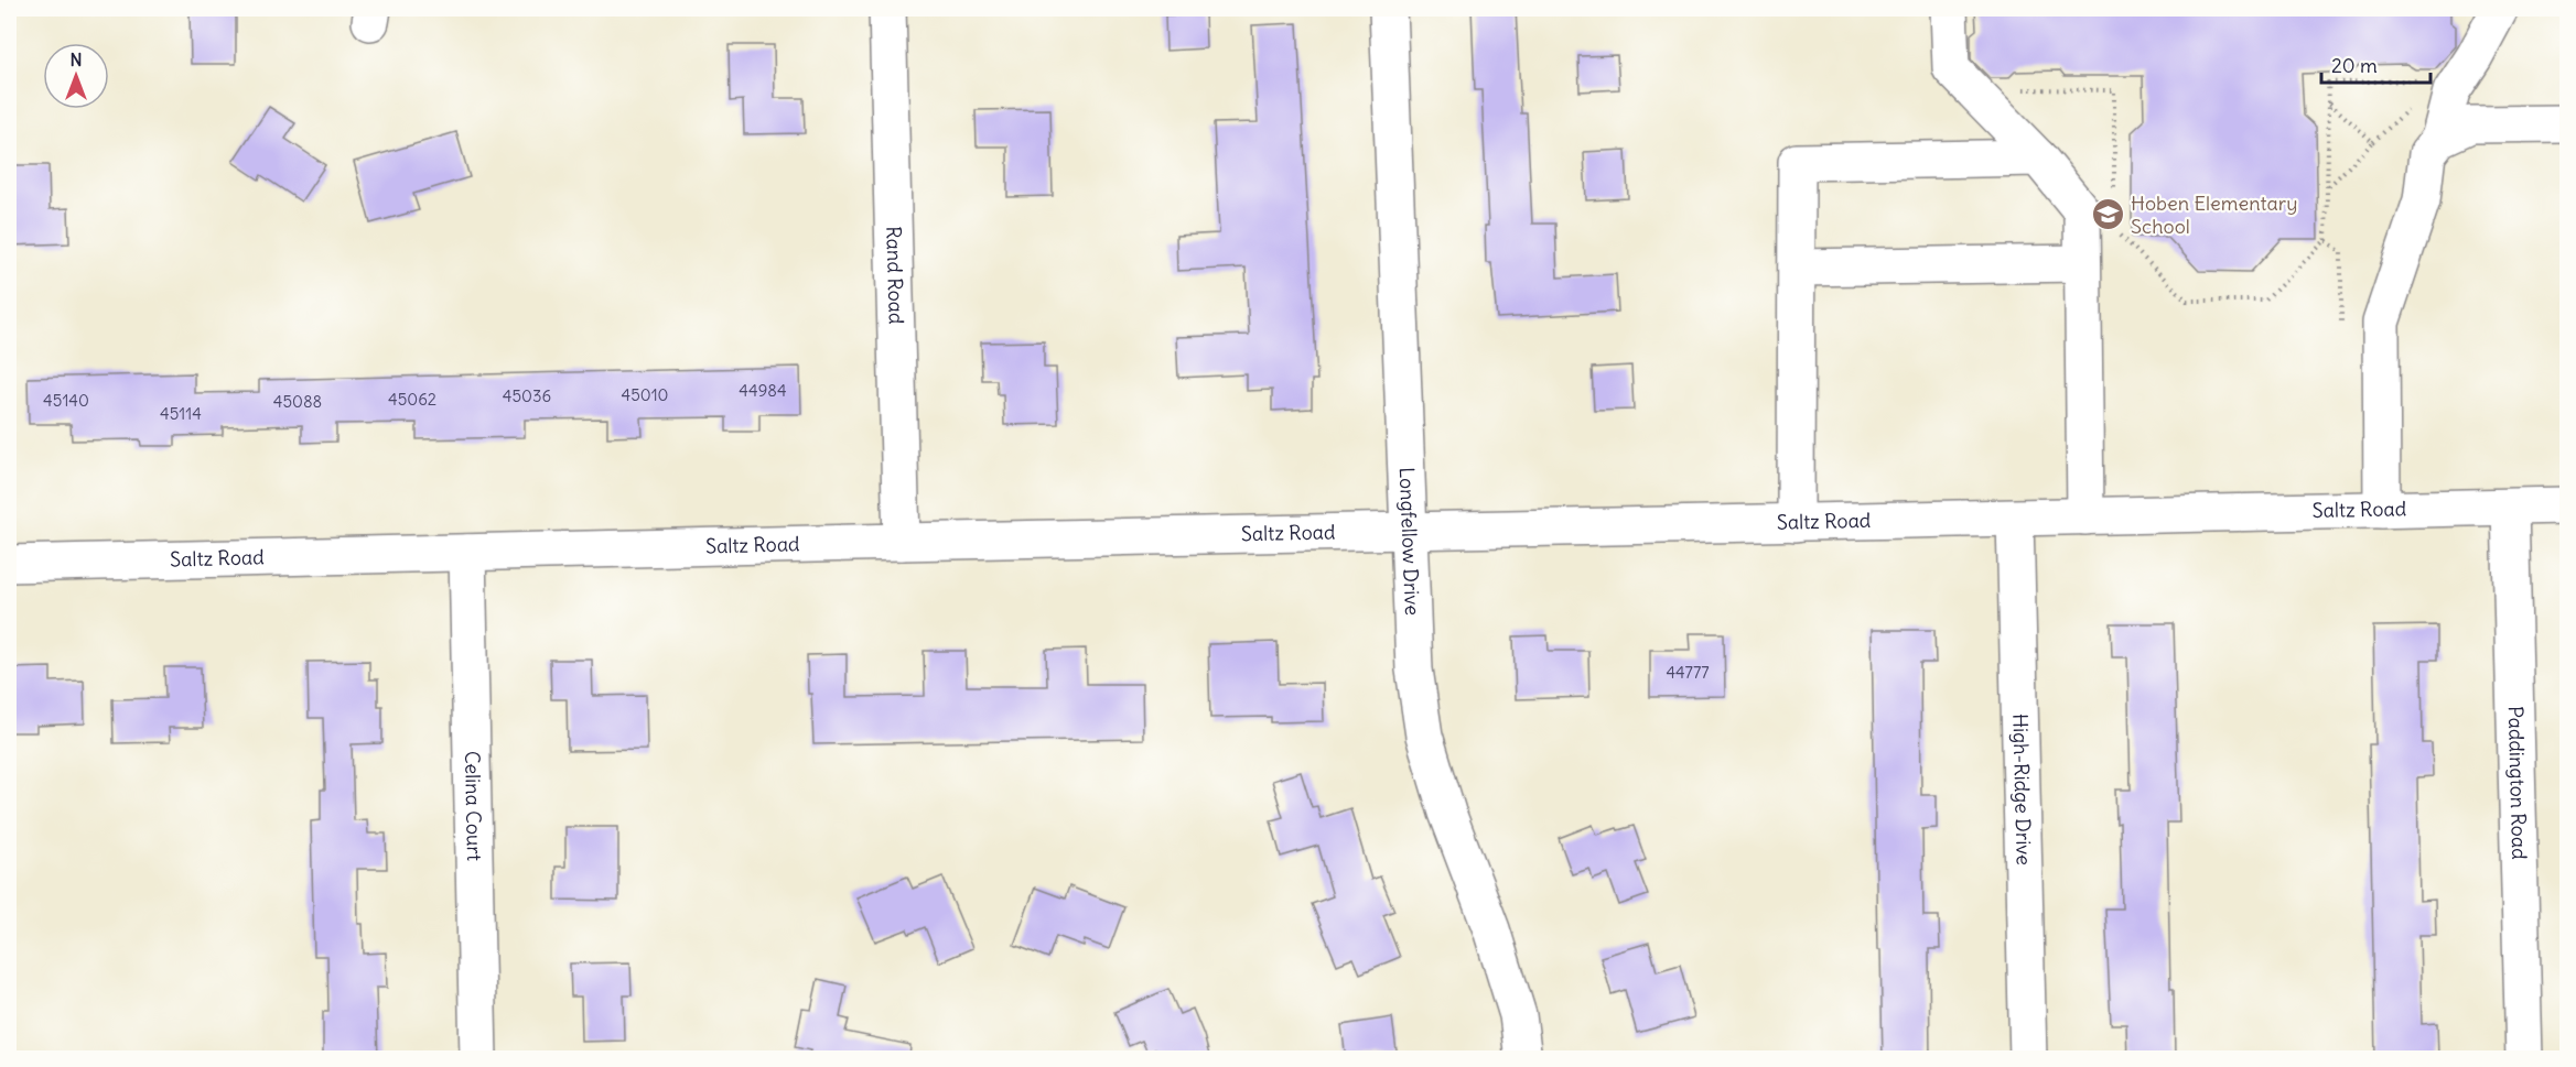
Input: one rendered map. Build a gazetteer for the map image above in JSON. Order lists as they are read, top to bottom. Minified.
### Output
{"streets":{"street":["Rand Road","Saltz Road","Longfellow Drive","Paddington Road","High-Ridge Drive","Celina Court"]},"crossings":[["Rand Road","Saltz Road"],["Saltz Road","Longfellow Drive"],["Saltz Road","Paddington Road"],["Saltz Road","High-Ridge Drive"],["Saltz Road","Celina Court"]],"places":{"school or university":["Hoben Elementary School"]},"house_numbers":["44984","45010","45036","45062","45140","45088","45114","44777"],"scale_bar":"20 m","north":"top"}
